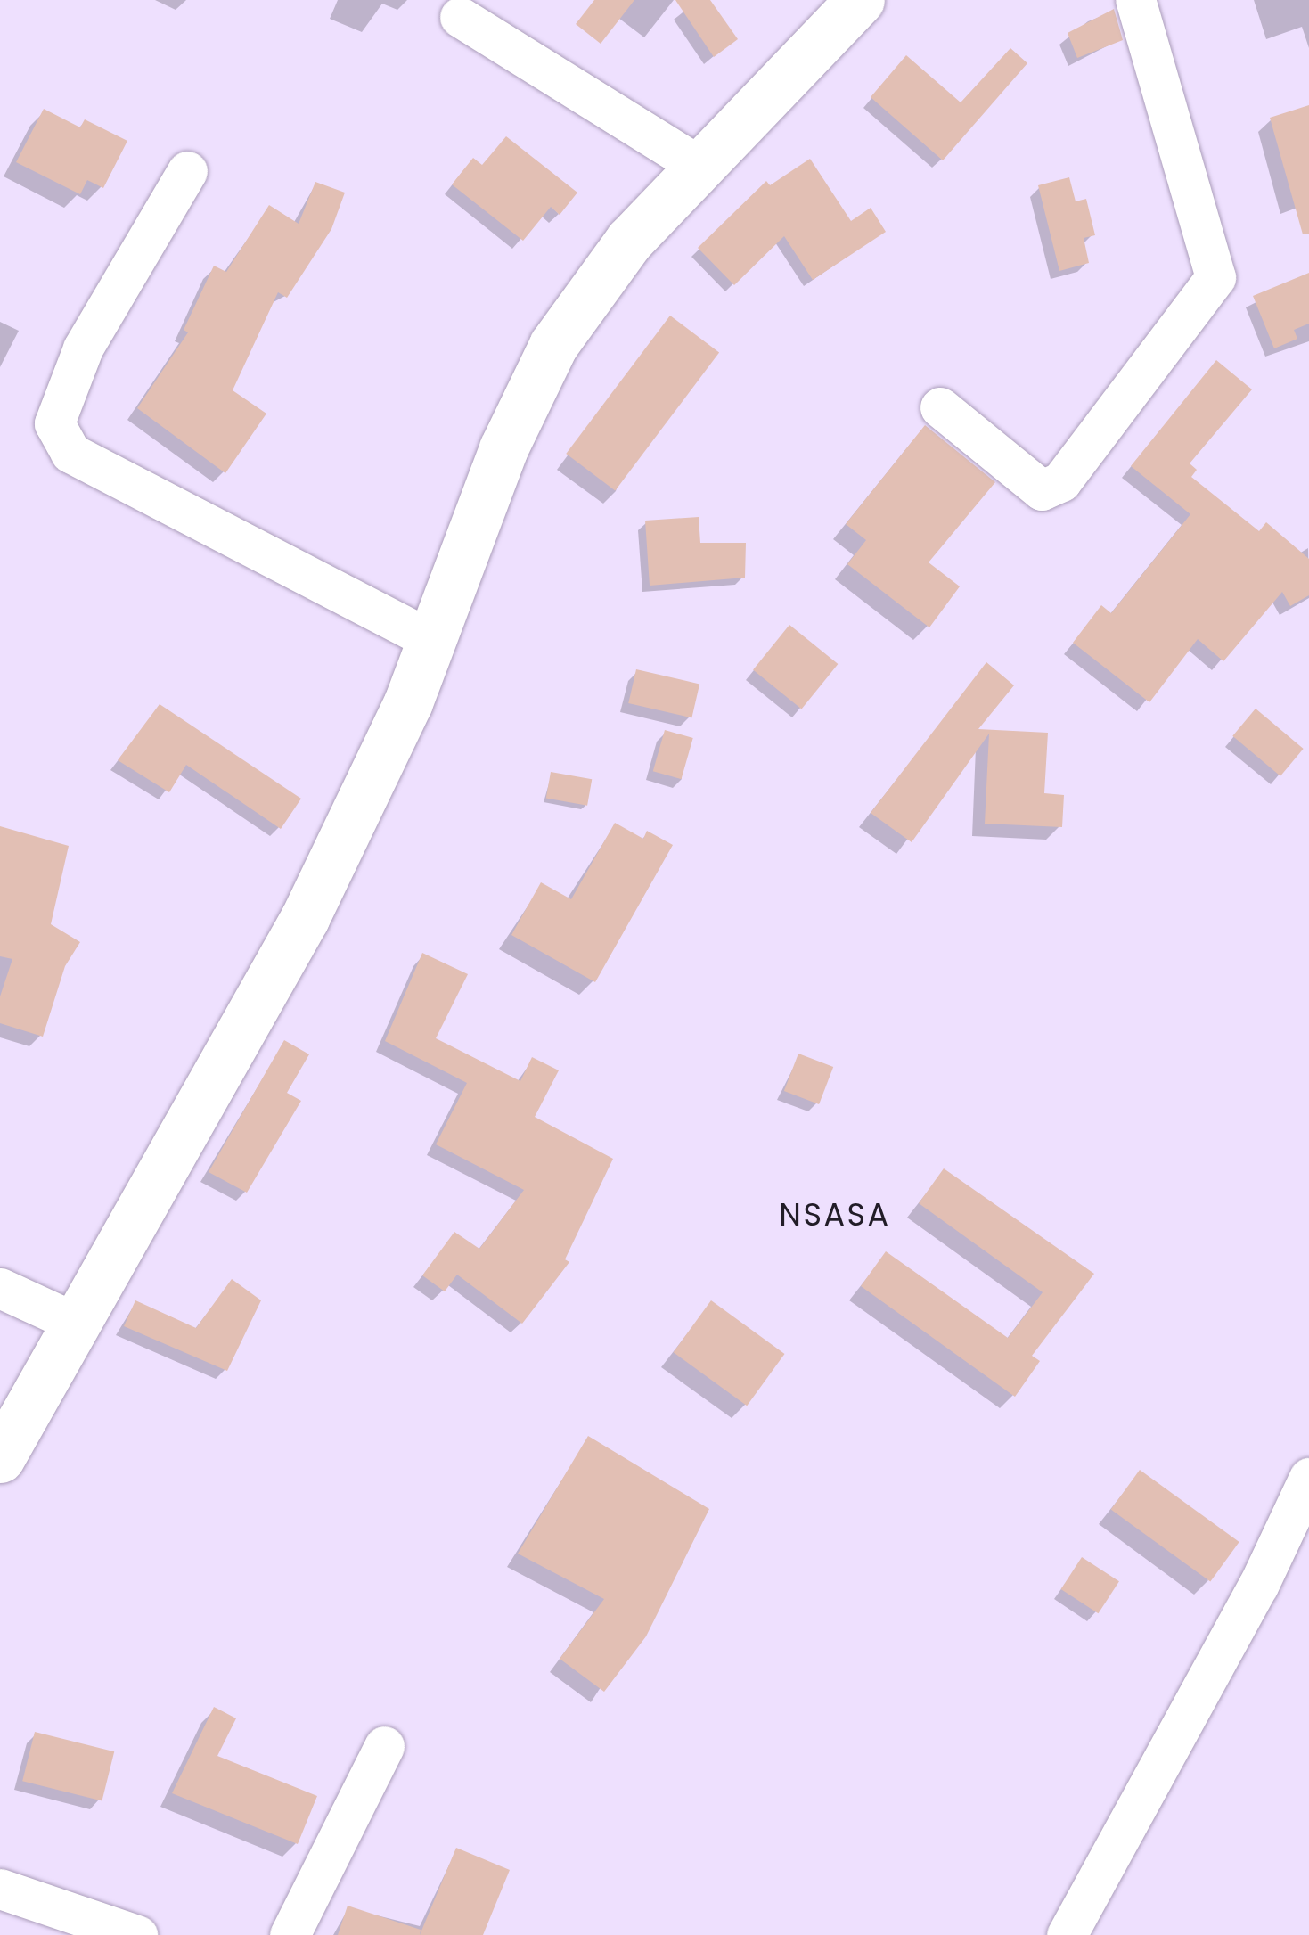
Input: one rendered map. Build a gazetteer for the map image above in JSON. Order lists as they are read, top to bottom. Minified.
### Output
{"districts":["NSASA"]}
